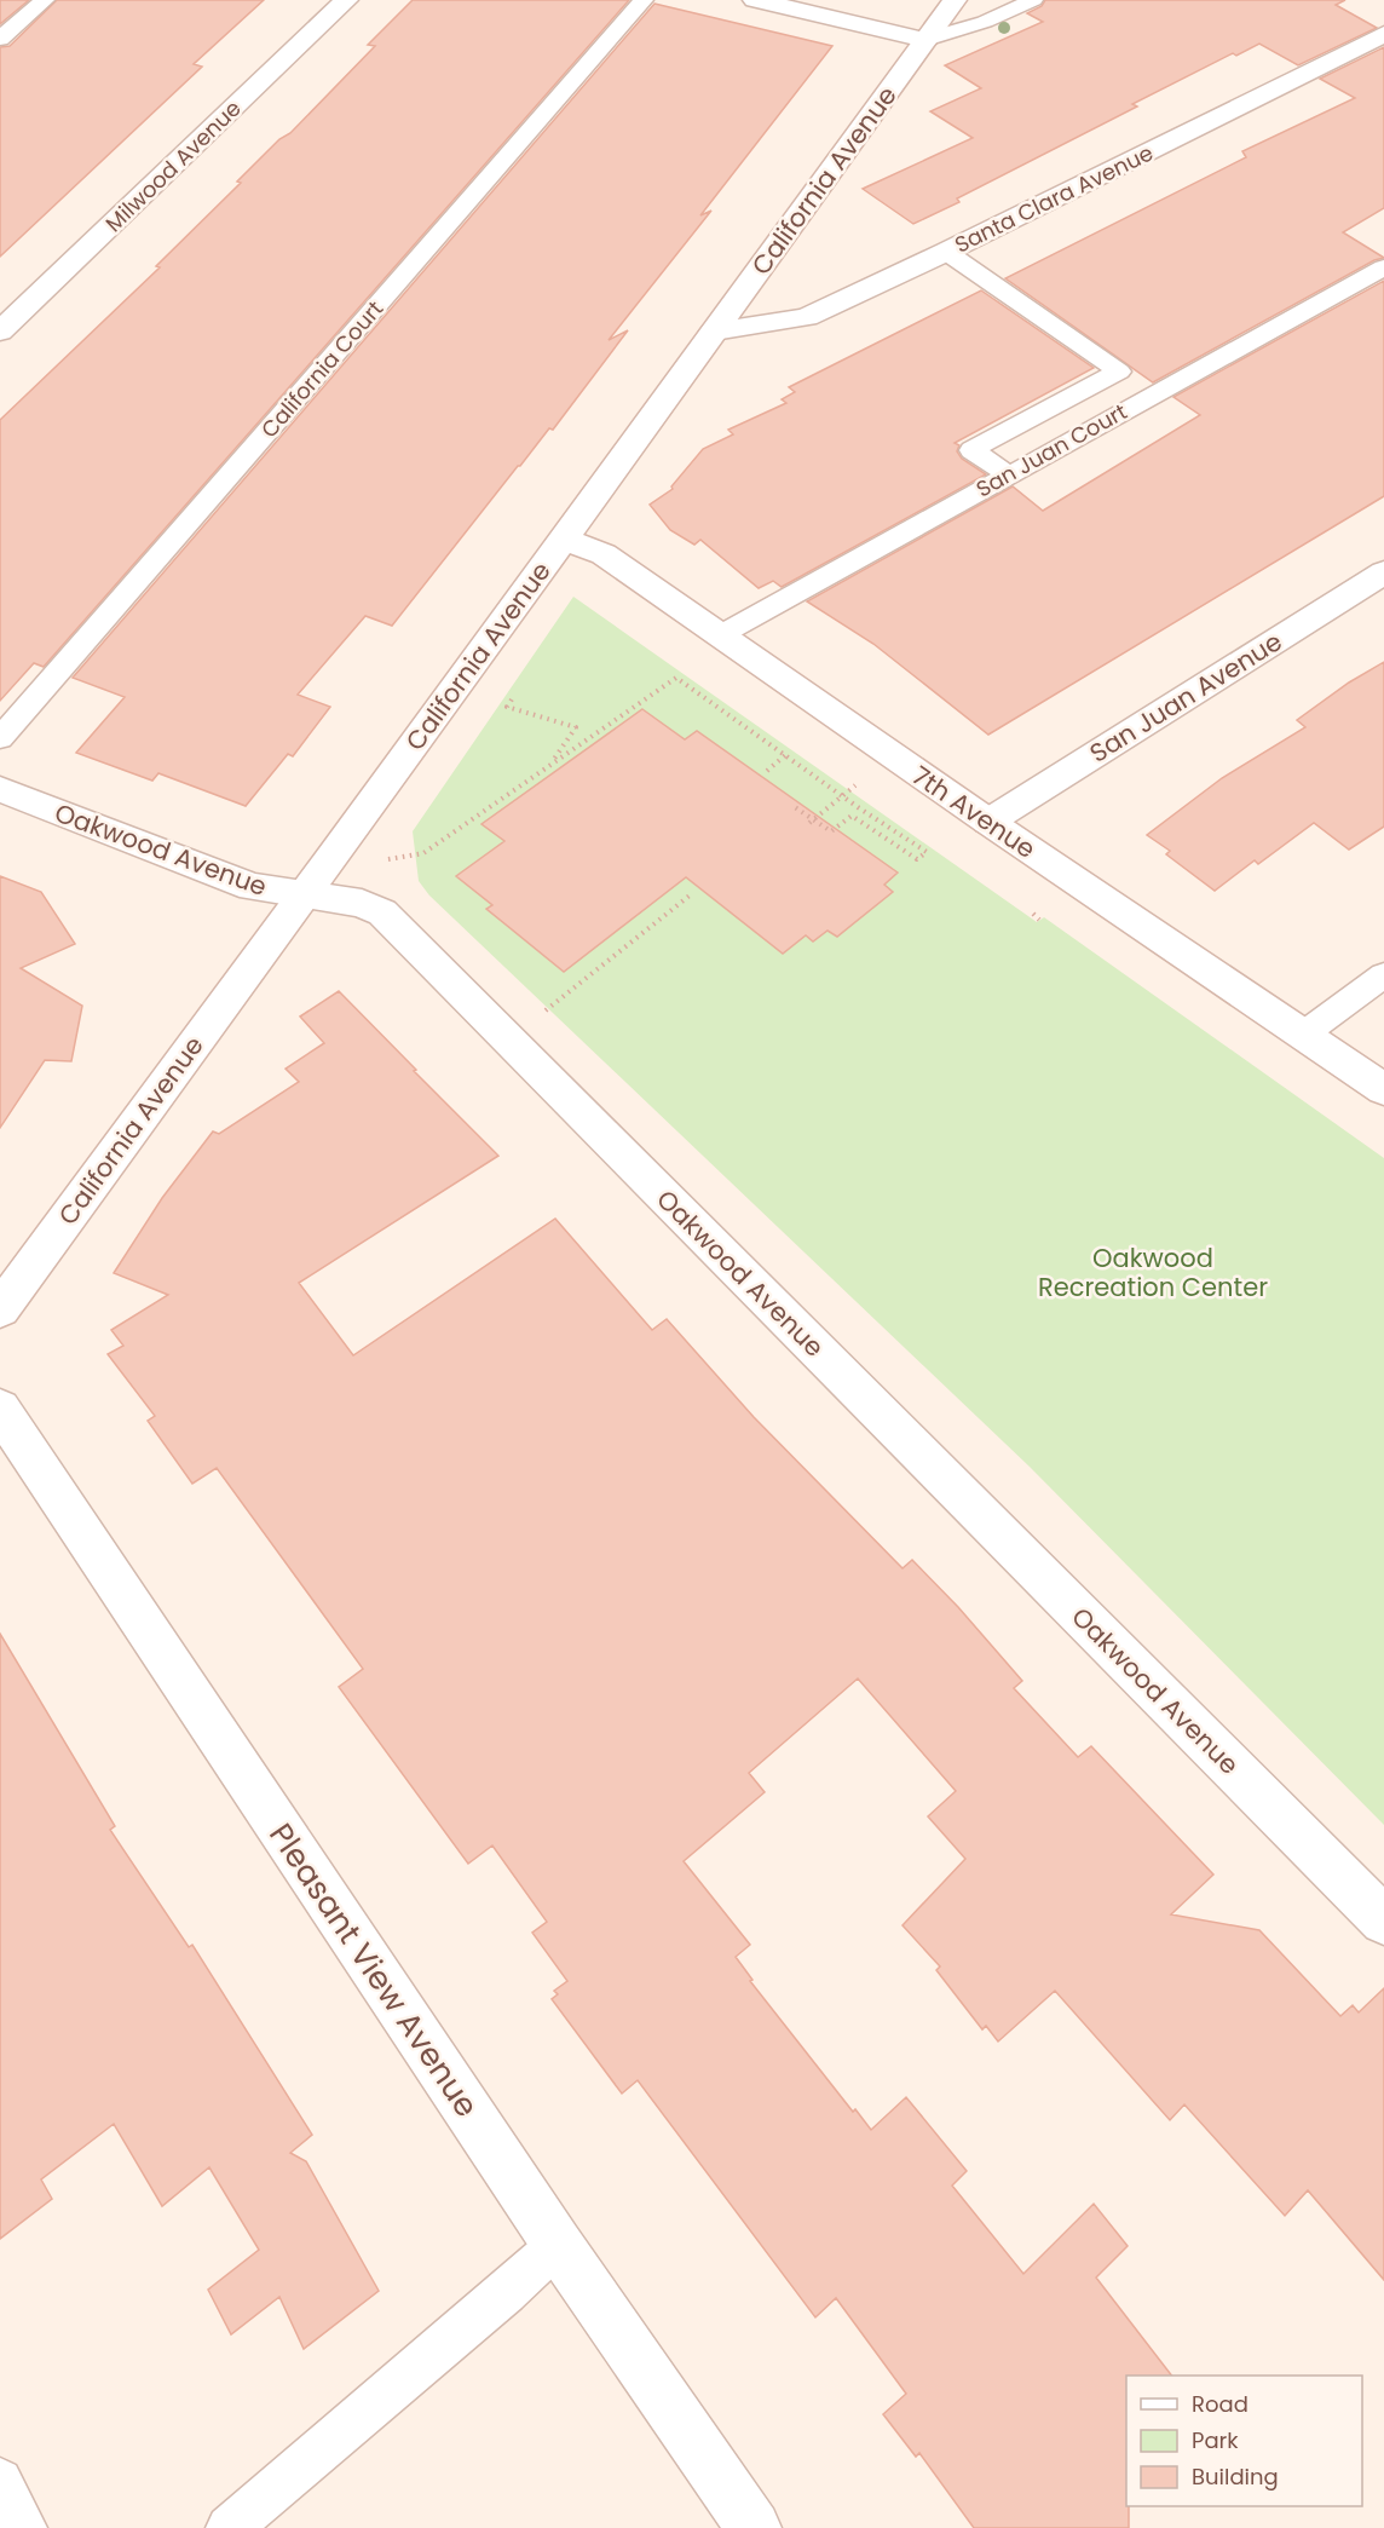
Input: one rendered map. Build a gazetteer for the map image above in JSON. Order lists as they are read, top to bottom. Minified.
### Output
{"streets":{"street":["Milwood Avenue","California Avenue","Santa Clara Avenue","San Juan Avenue","7th Avenue","Oakwood Avenue","Pleasant View Avenue"],"lane":["California Court","San Juan Court"]},"crossings":[["California Avenue","Santa Clara Avenue"],["California Avenue","7th Avenue"],["California Avenue","Oakwood Avenue"],["San Juan Court","7th Avenue"],["San Juan Avenue","7th Avenue"]],"parks":["Oakwood Recreation Center"],"legend":["Road","Park","Building"]}
